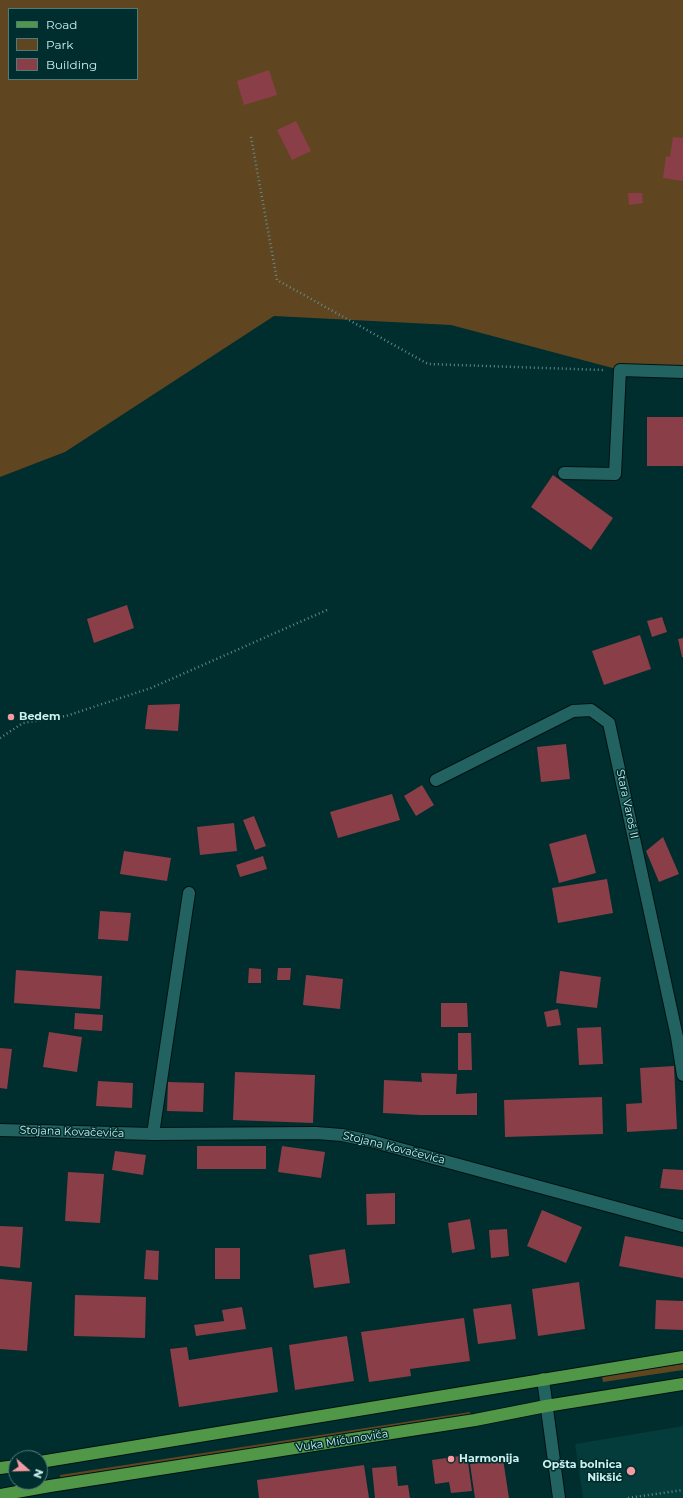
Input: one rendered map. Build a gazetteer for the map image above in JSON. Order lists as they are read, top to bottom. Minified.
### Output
{"streets":{"main road":["Vuka Mićunovića"],"street":["Stara Varoš II","Stojana Kovačevića"]},"places":["Bedem","Harmonija","Opšta bolnica Nikšić"],"legend":["Road","Park","Building"],"north":"right"}
